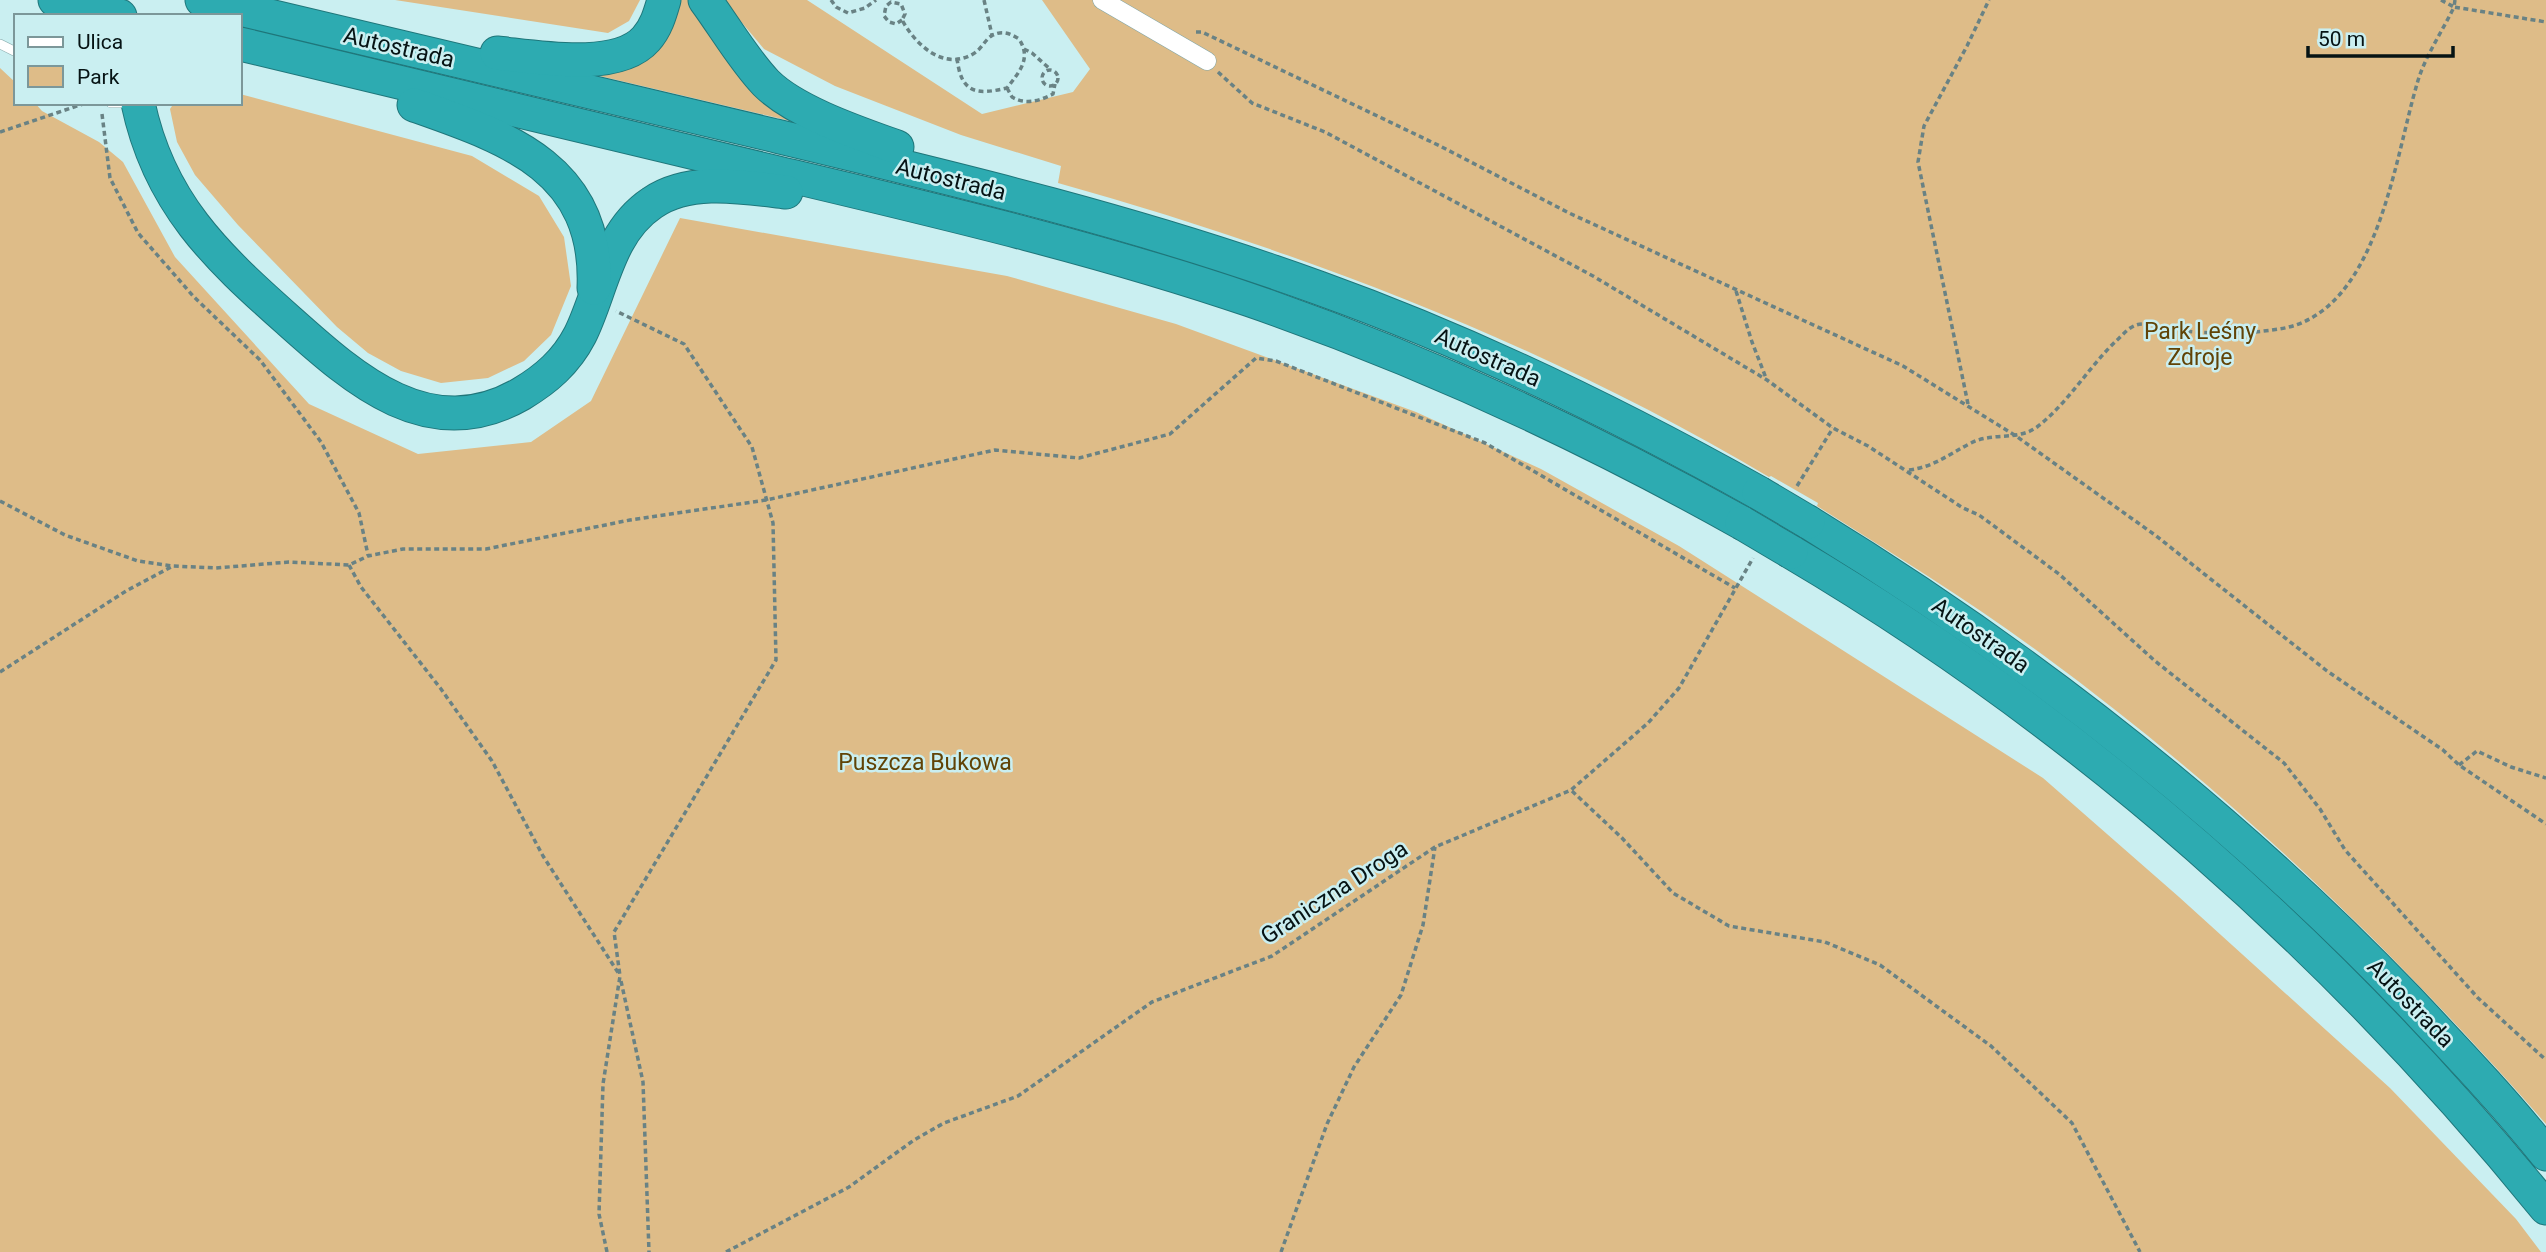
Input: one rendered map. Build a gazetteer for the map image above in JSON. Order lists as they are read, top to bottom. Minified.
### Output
{"streets":{"highway":["Autostrada"],"path":["Graniczna Droga"]},"parks":["Park Leśny Zdroje","Puszcza Bukowa"],"legend":["Ulica","Park"],"scale_bar":"50 m"}
